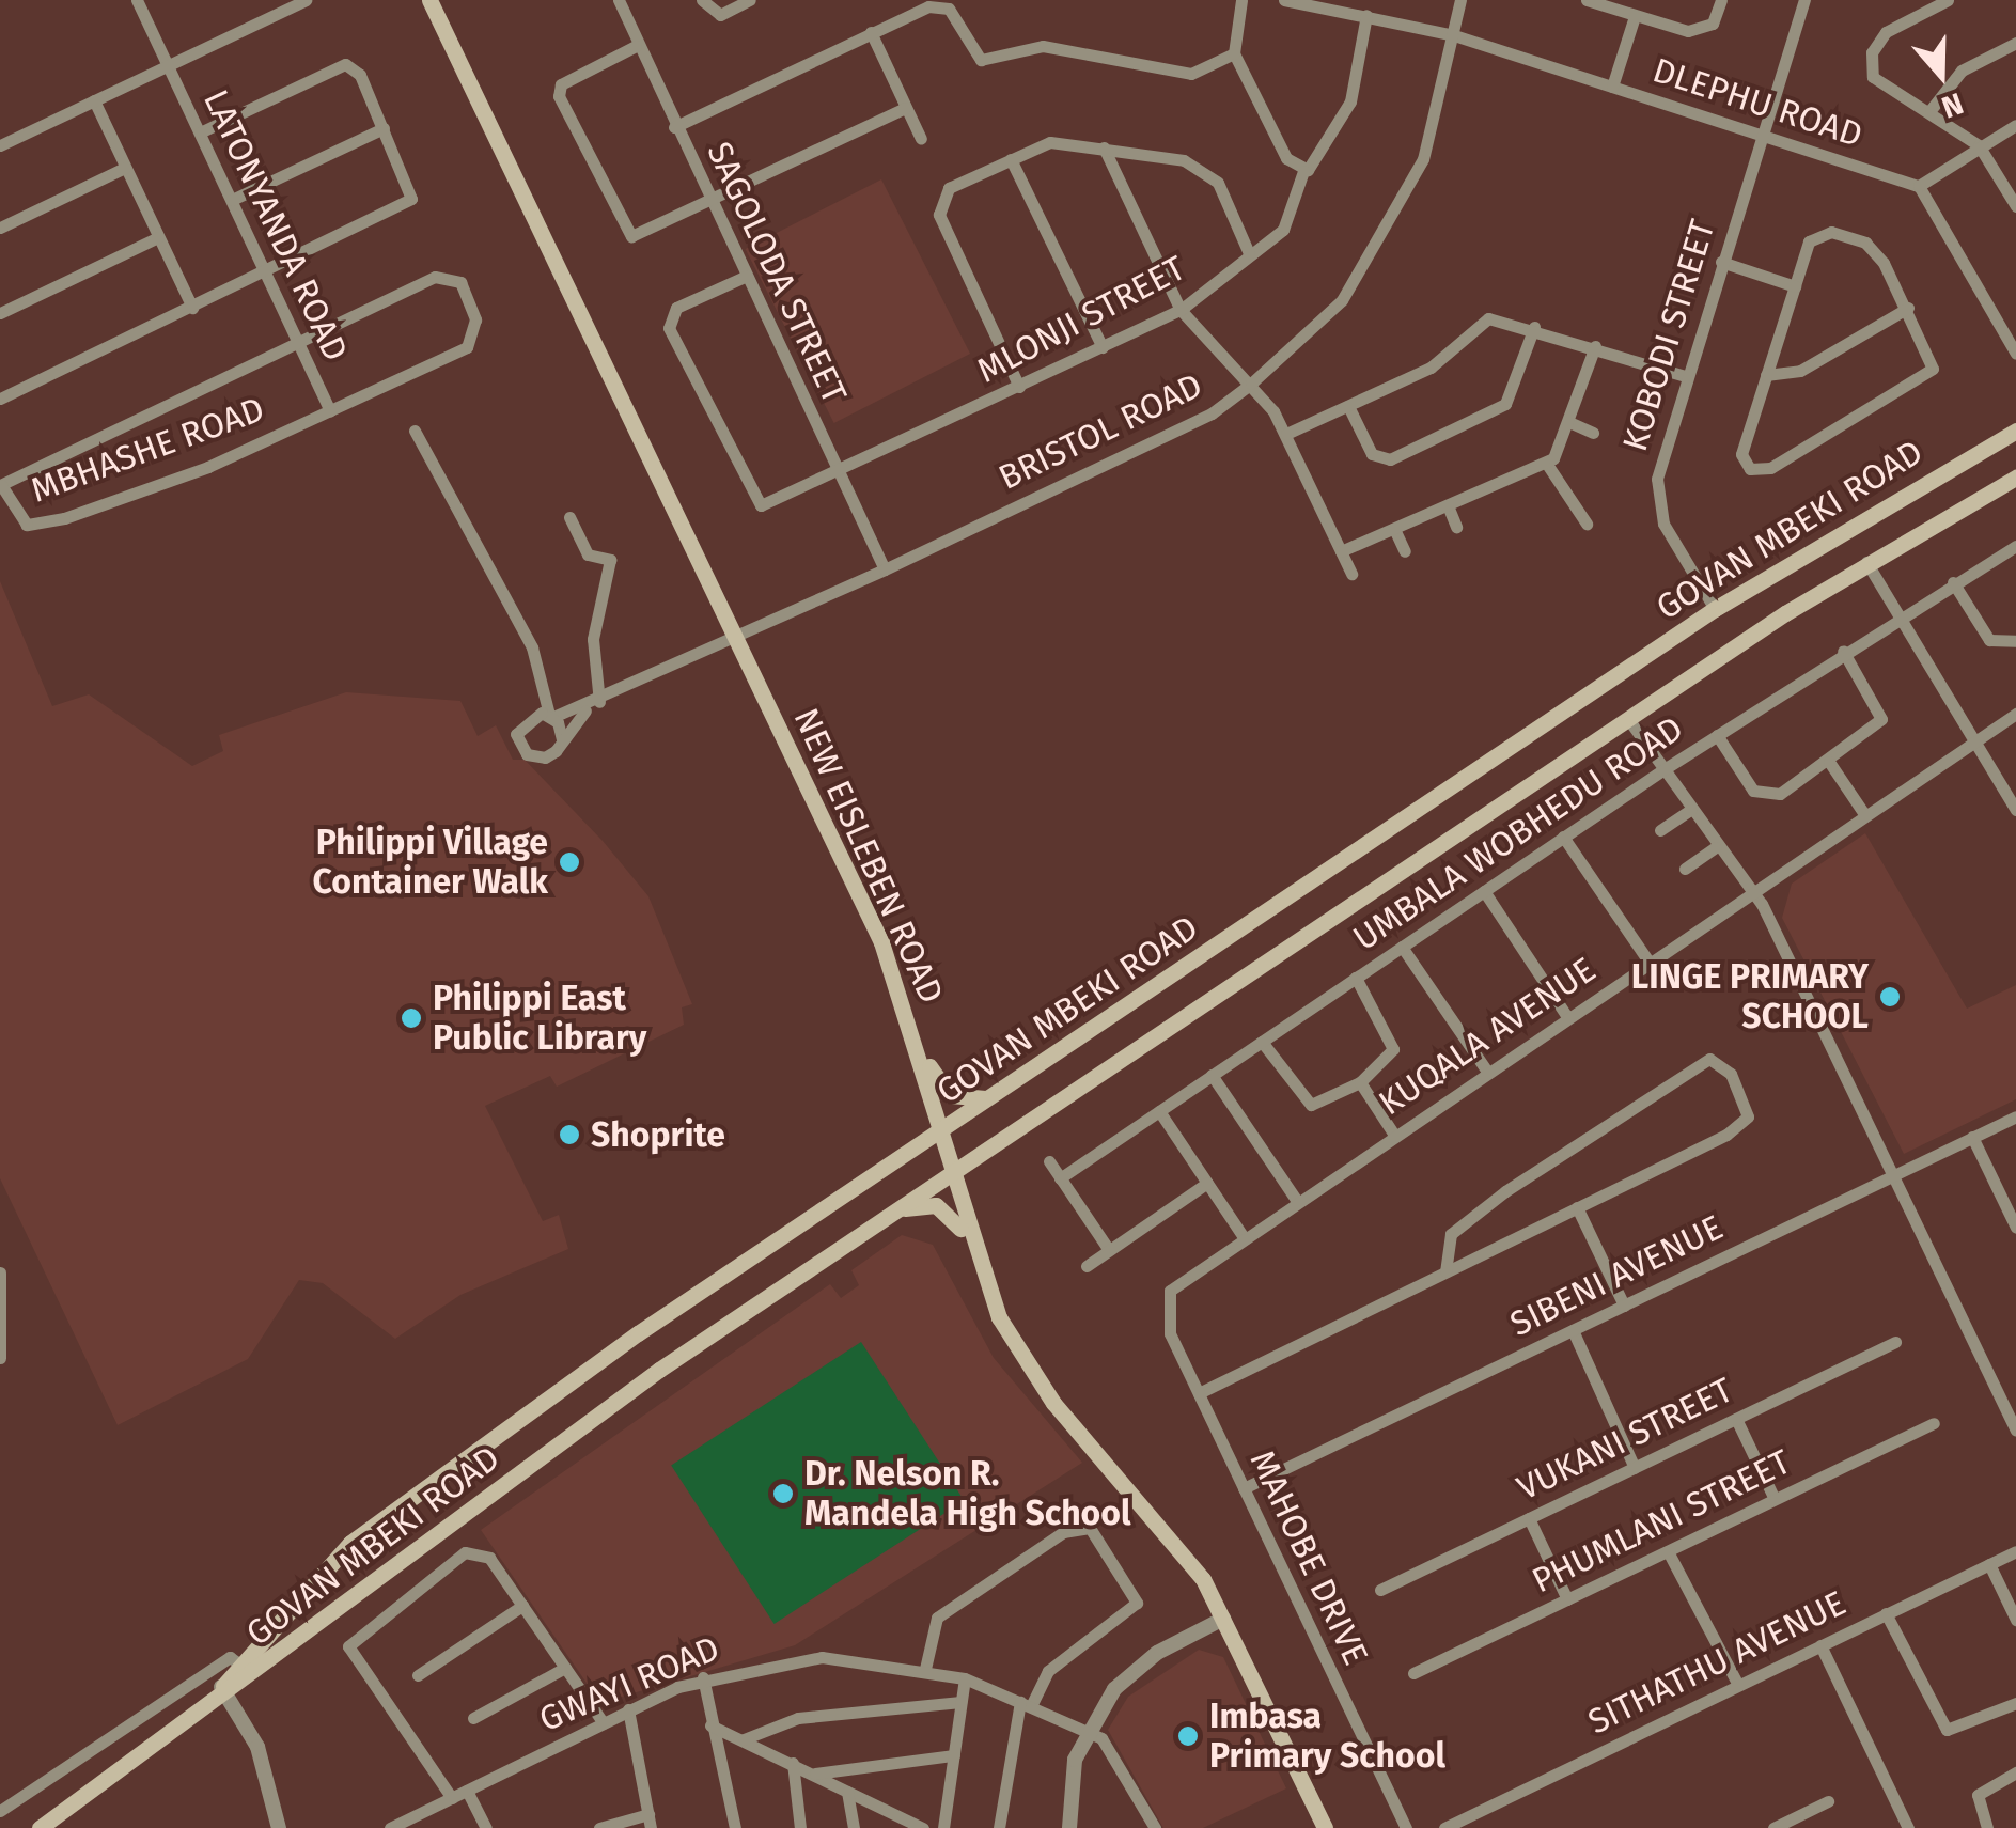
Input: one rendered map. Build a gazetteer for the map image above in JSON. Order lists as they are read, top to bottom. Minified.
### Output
{"streets":{"main road":["GOVAN MBEKI ROAD","NEW EISLEBEN ROAD"],"street":["DLEPHU ROAD","LATONYANDA ROAD","SAGOLODA STREET","MLONJI STREET","KOBODI STREET","BRISTOL ROAD","MBHASHE ROAD","UMBALA WOBHEDU ROAD","KUQALA AVENUE","SIBENI AVENUE","VUKANI STREET","PHUMLANI STREET","MAHOBE DRIVE","SITHATHU AVENUE","GWAYI ROAD"]},"crossings":[["DLEPHU ROAD","MLONJI STREET"],["DLEPHU ROAD","KOBODI STREET"],["DLEPHU ROAD","BRISTOL ROAD"],["LATONYANDA ROAD","MBHASHE ROAD"],["SAGOLODA STREET","MLONJI STREET"],["SAGOLODA STREET","BRISTOL ROAD"],["KOBODI STREET","GOVAN MBEKI ROAD"],["BRISTOL ROAD","NEW EISLEBEN ROAD"],["GOVAN MBEKI ROAD","NEW EISLEBEN ROAD"],["KUQALA AVENUE","MAHOBE DRIVE"],["SIBENI AVENUE","MAHOBE DRIVE"]],"places":["Philippi Village Container Walk","LINGE PRIMARY SCHOOL","Philippi East Public Library","Shoprite","Dr. Nelson R. Mandela High School","Imbasa Primary School"],"north":"bottom"}
